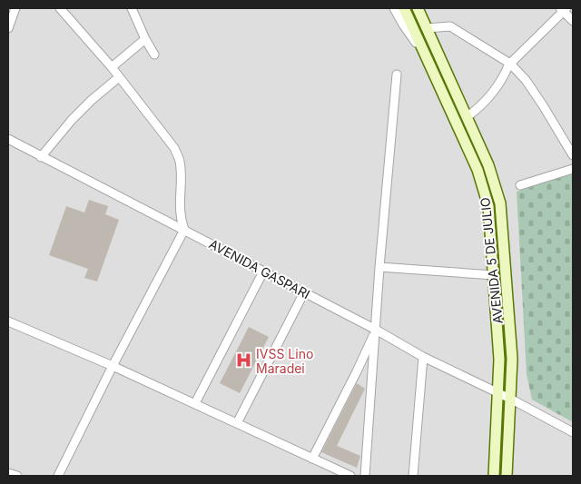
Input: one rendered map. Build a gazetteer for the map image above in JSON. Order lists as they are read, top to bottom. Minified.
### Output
{"streets":{"street":["AVENIDA 5 DE JULIO","AVENIDA GASPARI"]},"crossings":[["AVENIDA 5 DE JULIO","AVENIDA GASPARI"]],"places":{"hospital":["IVSS Lino Maradei"]}}
